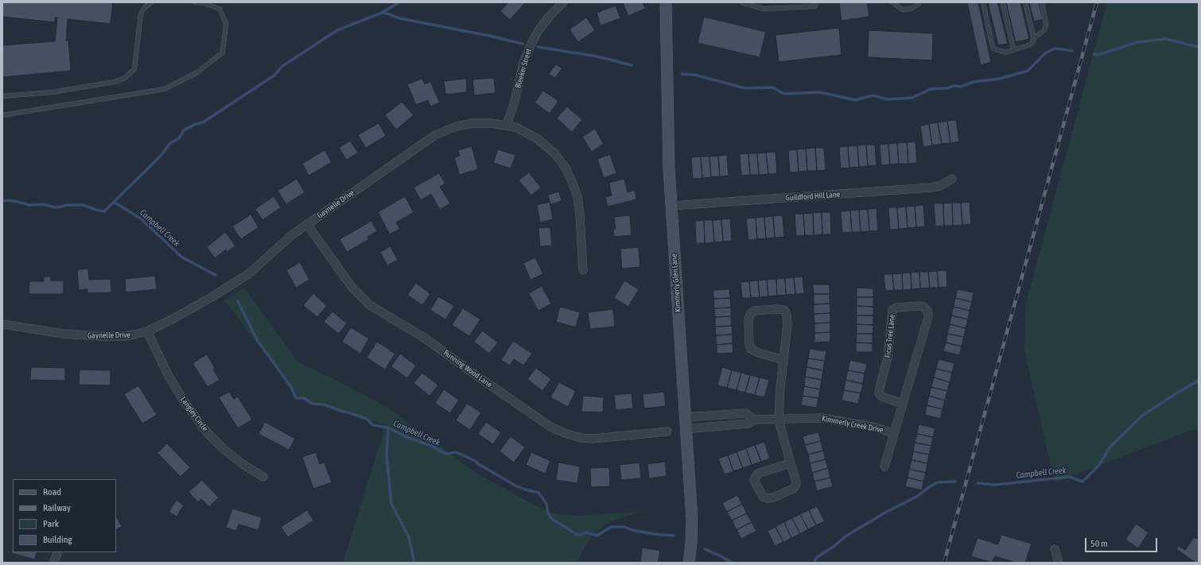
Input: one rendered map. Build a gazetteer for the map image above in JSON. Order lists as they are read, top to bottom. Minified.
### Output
{"streets":{"street":["Bleeker Street","Guildford Hill Lane","Gaynelle Drive","Kimmerly Glen Lane","Ficus Tree Lane","Running Wood Lane","Langley Circle","Kimmerly Creek Drive"]},"crossings":[["Bleeker Street","Gaynelle Drive"],["Guildford Hill Lane","Kimmerly Glen Lane"],["Gaynelle Drive","Running Wood Lane"],["Gaynelle Drive","Langley Circle"],["Kimmerly Glen Lane","Kimmerly Creek Drive"],["Ficus Tree Lane","Kimmerly Creek Drive"]],"water":["Campbell Creek"],"legend":["Road","Railway","Park","Building"],"scale_bar":"50 m"}
